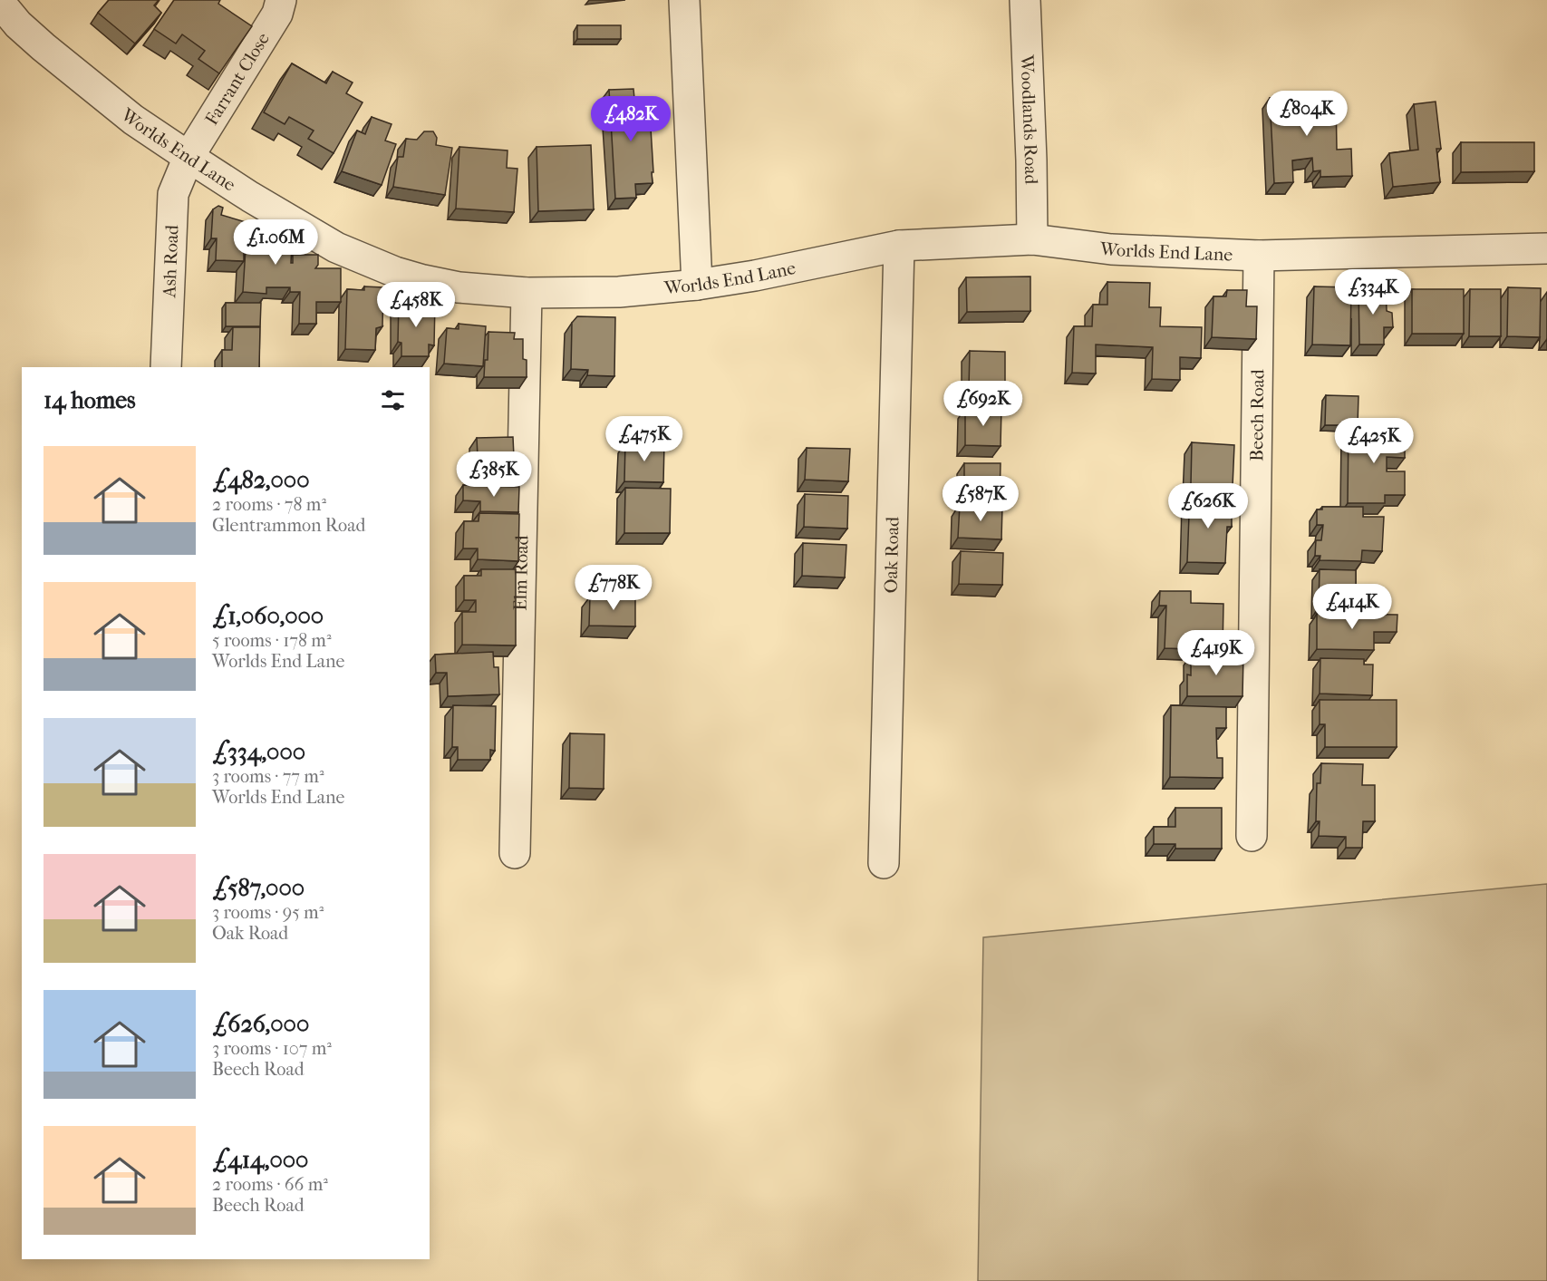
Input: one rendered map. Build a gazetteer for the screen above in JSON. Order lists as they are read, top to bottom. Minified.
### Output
{"streets":{"street":["Farrant Close","Woodlands Road","Worlds End Lane","Ash Road","Beech Road","Oak Road","Elm Road"]},"crossings":[["Farrant Close","Worlds End Lane"],["Farrant Close","Ash Road"],["Woodlands Road","Worlds End Lane"],["Worlds End Lane","Ash Road"],["Worlds End Lane","Beech Road"],["Worlds End Lane","Oak Road"],["Worlds End Lane","Elm Road"]],"page":{"price":["£804K","£482K","£1.06M","£334K","£458K","£692K","£475K","£425K","£385K","£587K","£626K","£778K","£414K","£419K"],"heading":"14 homes","list":[{"name":"£482,000","note":"2 rooms · 78 m² · Glentrammon Road"},{"name":"£1,060,000","note":"5 rooms · 178 m² · Worlds End Lane"},{"name":"£334,000","note":"3 rooms · 77 m² · Worlds End Lane"},{"name":"£587,000","note":"3 rooms · 95 m² · Oak Road"},{"name":"£626,000","note":"3 rooms · 107 m² · Beech Road"},{"name":"£414,000","note":"2 rooms · 66 m² · Beech Road"}]}}
